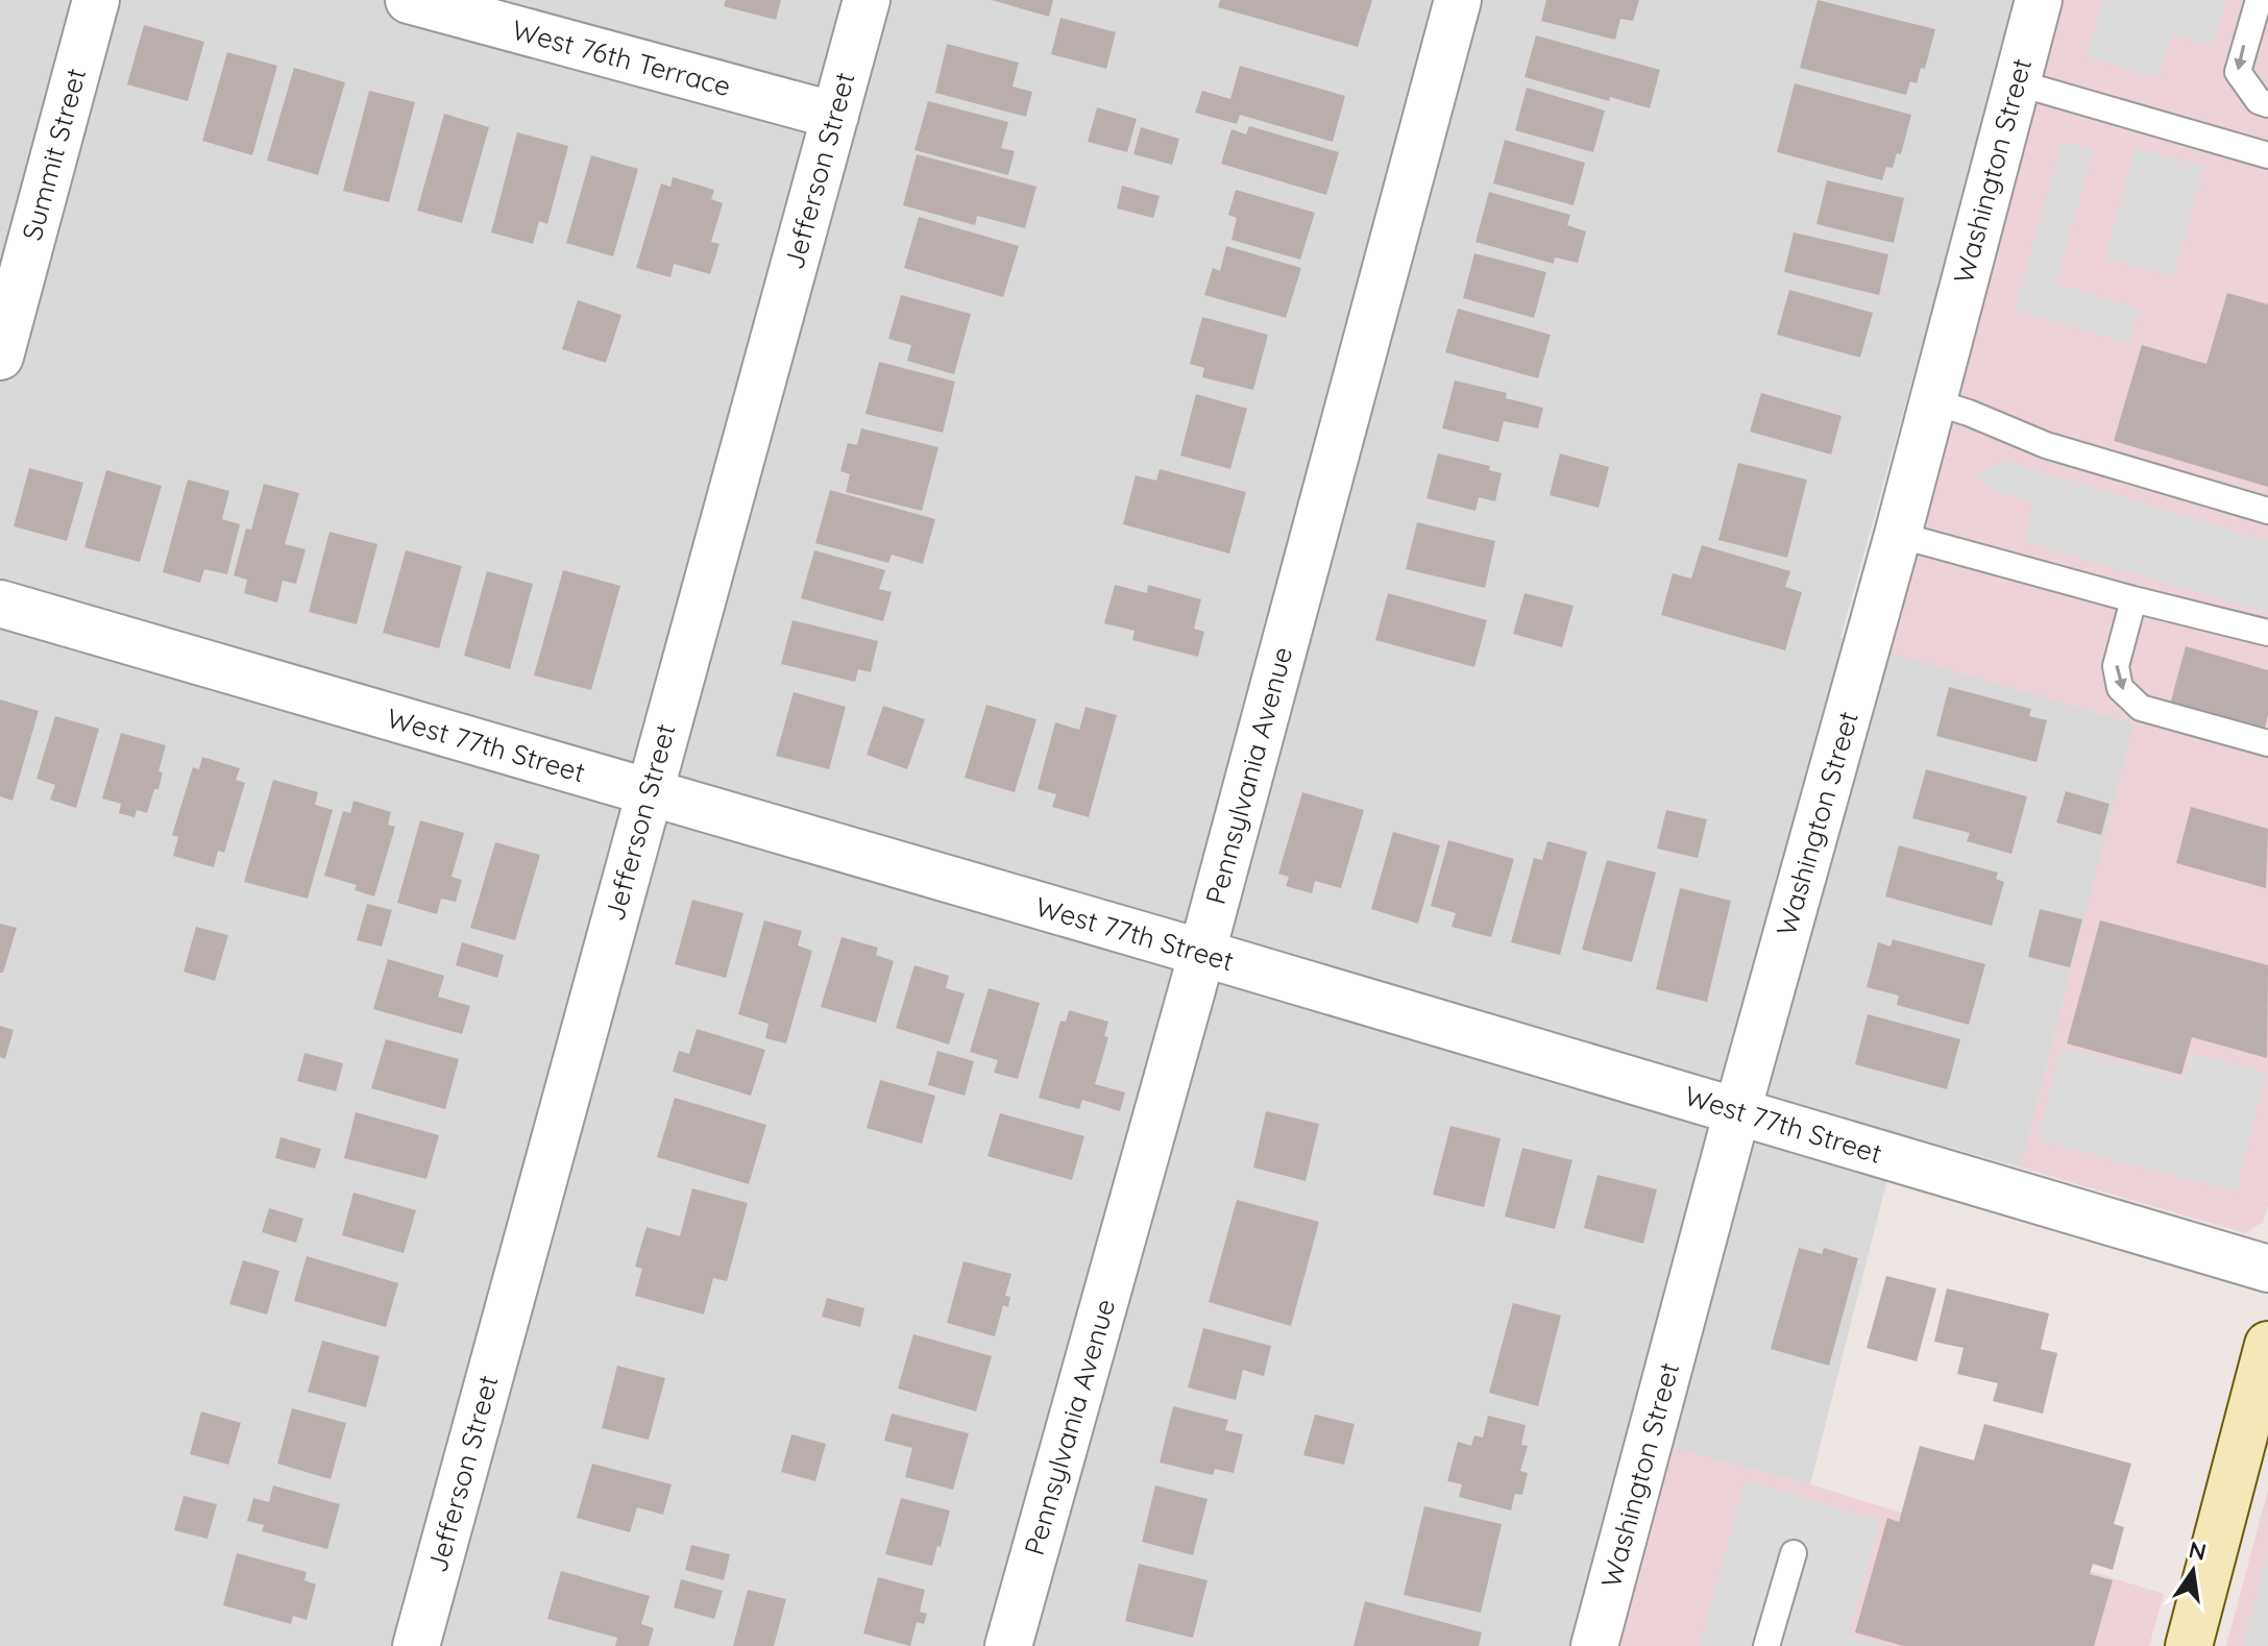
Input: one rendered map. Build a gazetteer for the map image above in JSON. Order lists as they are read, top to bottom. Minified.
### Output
{"streets":{"street":["West 76th Terrace","Summit Street","Jefferson Street","Washington Street","West 77th Street","Pennsylvania Avenue"]},"crossings":[["West 76th Terrace","Jefferson Street"],["Jefferson Street","West 77th Street"],["Washington Street","West 77th Street"],["West 77th Street","Pennsylvania Avenue"]],"north":"top"}
